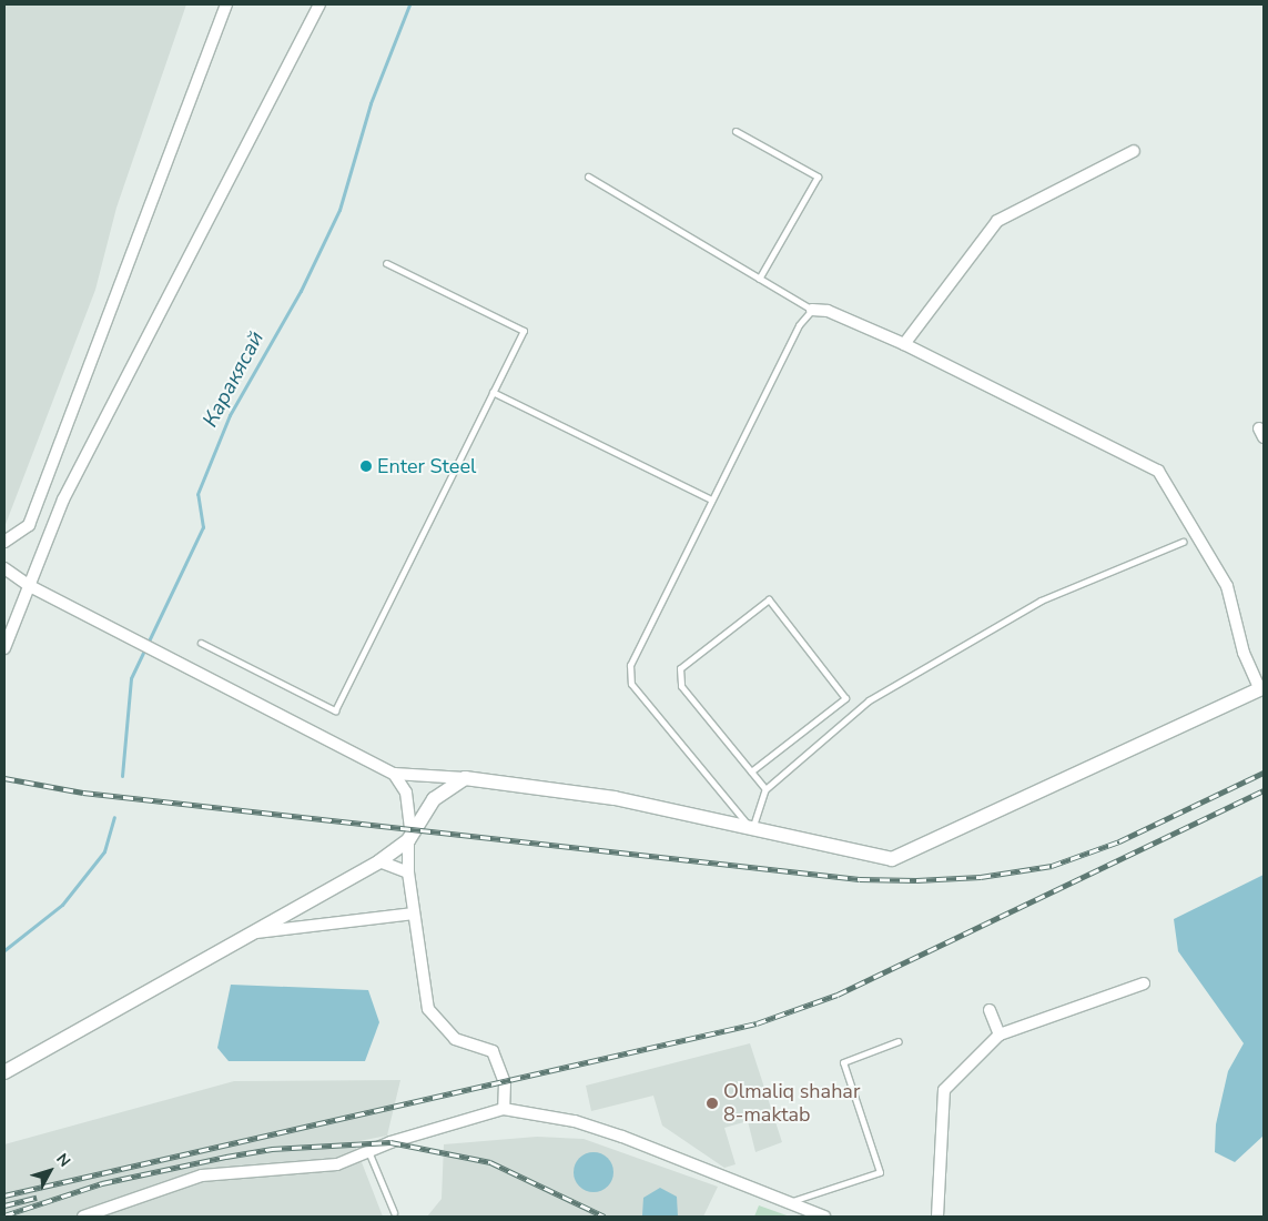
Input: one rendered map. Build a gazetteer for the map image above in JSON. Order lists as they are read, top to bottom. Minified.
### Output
{"water":["Каракясай"],"places":["Enter Steel","Olmaliq shahar 8-maktab"],"north":"top right"}
